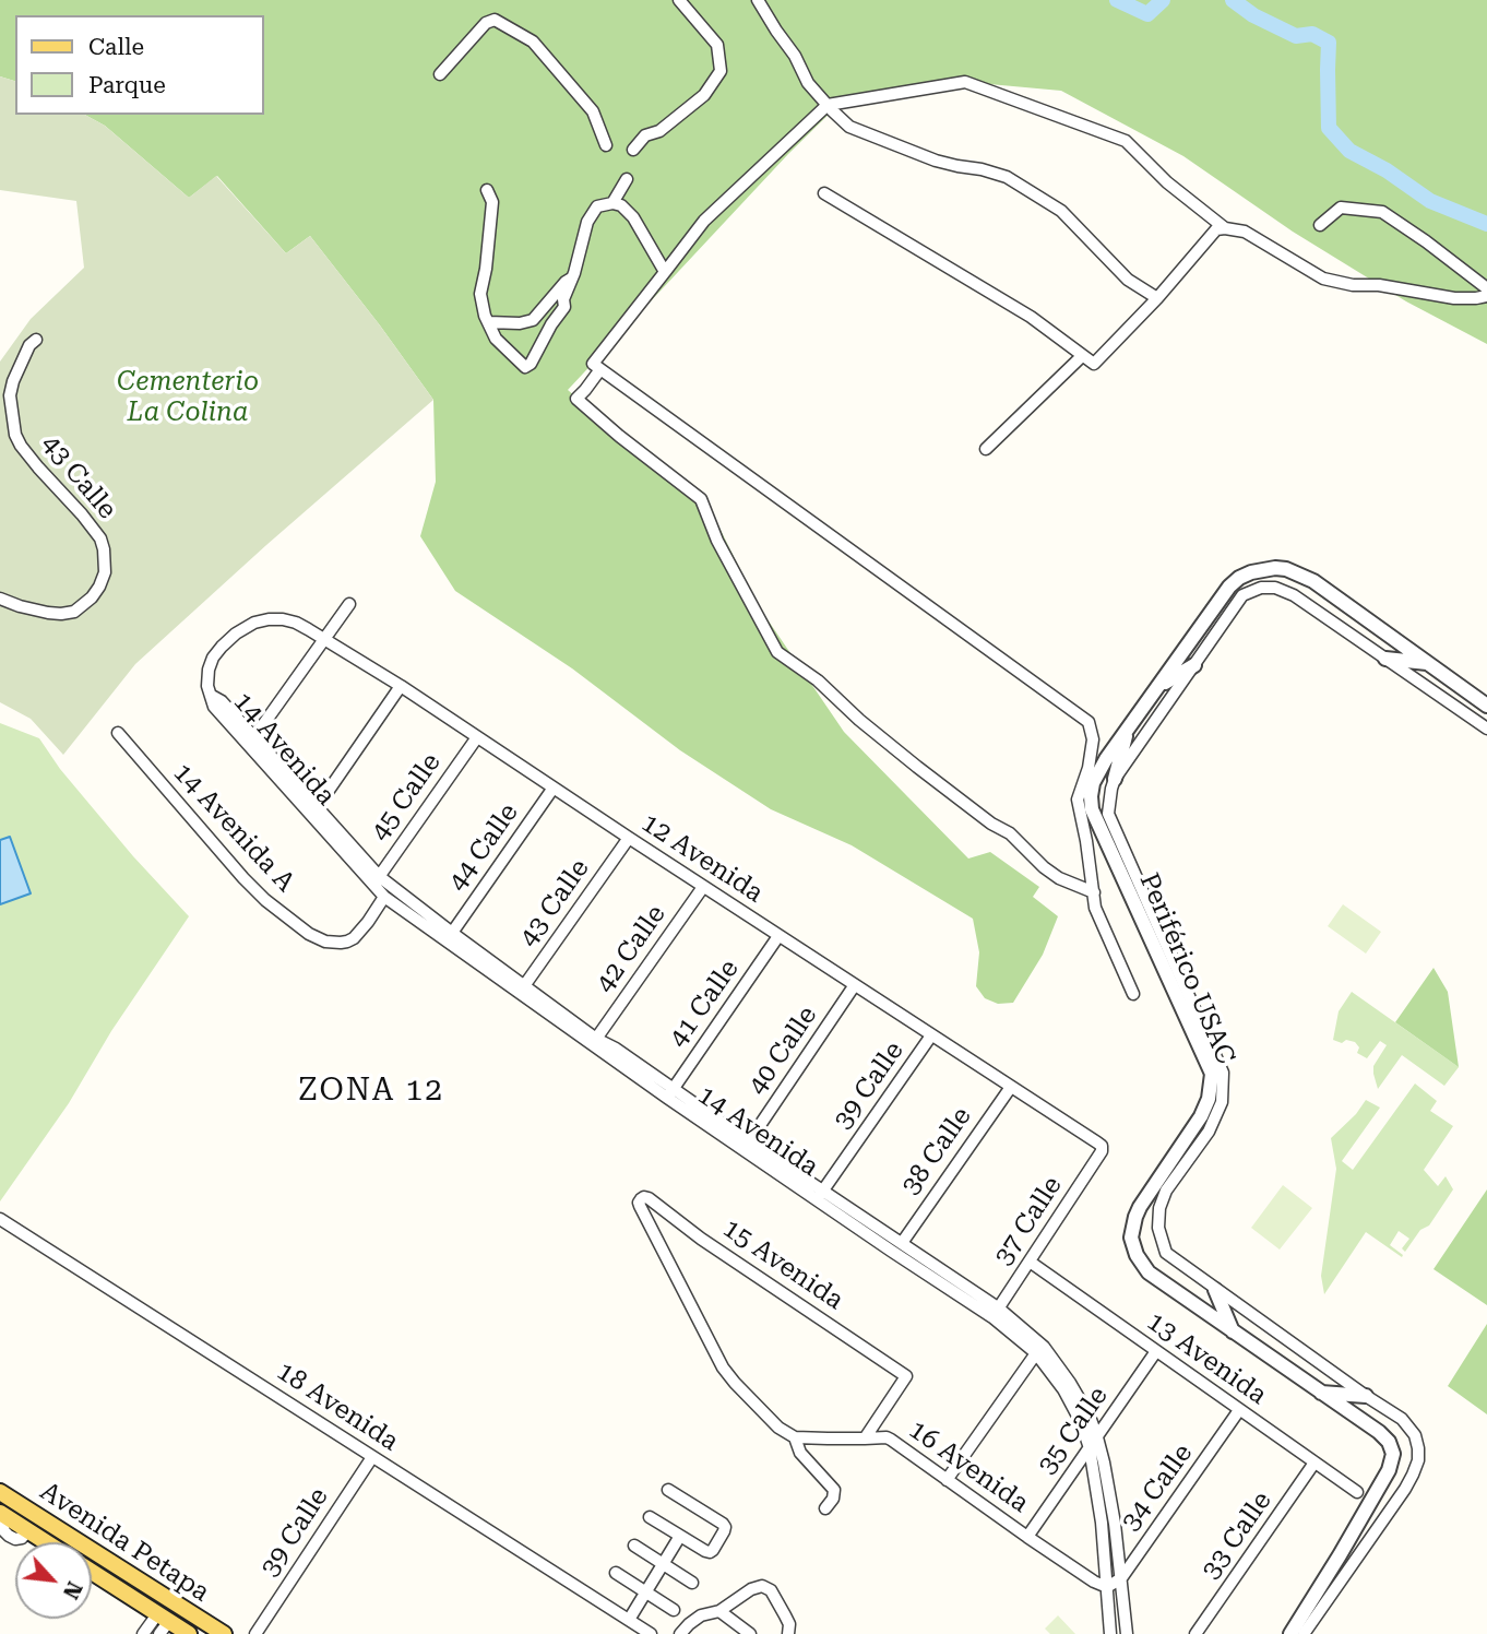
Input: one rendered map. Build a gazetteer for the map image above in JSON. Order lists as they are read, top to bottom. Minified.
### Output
{"streets":{"main road":["Avenida Petapa"],"street":["43 Calle","14 Avenida","45 Calle","14 Avenida A","44 Calle","12 Avenida","42 Calle","Periférico USAC","41 Calle","40 Calle","39 Calle","38 Calle","37 Calle","15 Avenida","13 Avenida","18 Avenida","35 Calle","16 Avenida","34 Calle","33 Calle"]},"crossings":[["43 Calle","14 Avenida"],["43 Calle","12 Avenida"],["14 Avenida","45 Calle"],["14 Avenida","14 Avenida A"],["14 Avenida","44 Calle"],["14 Avenida","12 Avenida"],["14 Avenida","42 Calle"],["14 Avenida","41 Calle"],["14 Avenida","40 Calle"],["14 Avenida","39 Calle"],["14 Avenida","38 Calle"],["14 Avenida","37 Calle"],["14 Avenida","35 Calle"],["14 Avenida","16 Avenida"],["14 Avenida","34 Calle"],["45 Calle","12 Avenida"],["44 Calle","12 Avenida"],["12 Avenida","42 Calle"],["12 Avenida","41 Calle"],["12 Avenida","40 Calle"],["12 Avenida","39 Calle"],["12 Avenida","38 Calle"],["12 Avenida","37 Calle"],["39 Calle","18 Avenida"],["37 Calle","13 Avenida"],["15 Avenida","16 Avenida"],["13 Avenida","35 Calle"],["13 Avenida","34 Calle"],["13 Avenida","33 Calle"],["35 Calle","16 Avenida"],["16 Avenida","34 Calle"]],"districts":["ZONA 12"],"parks":["Cementerio La Colina"],"legend":["Calle","Parque"],"north":"bottom right"}
